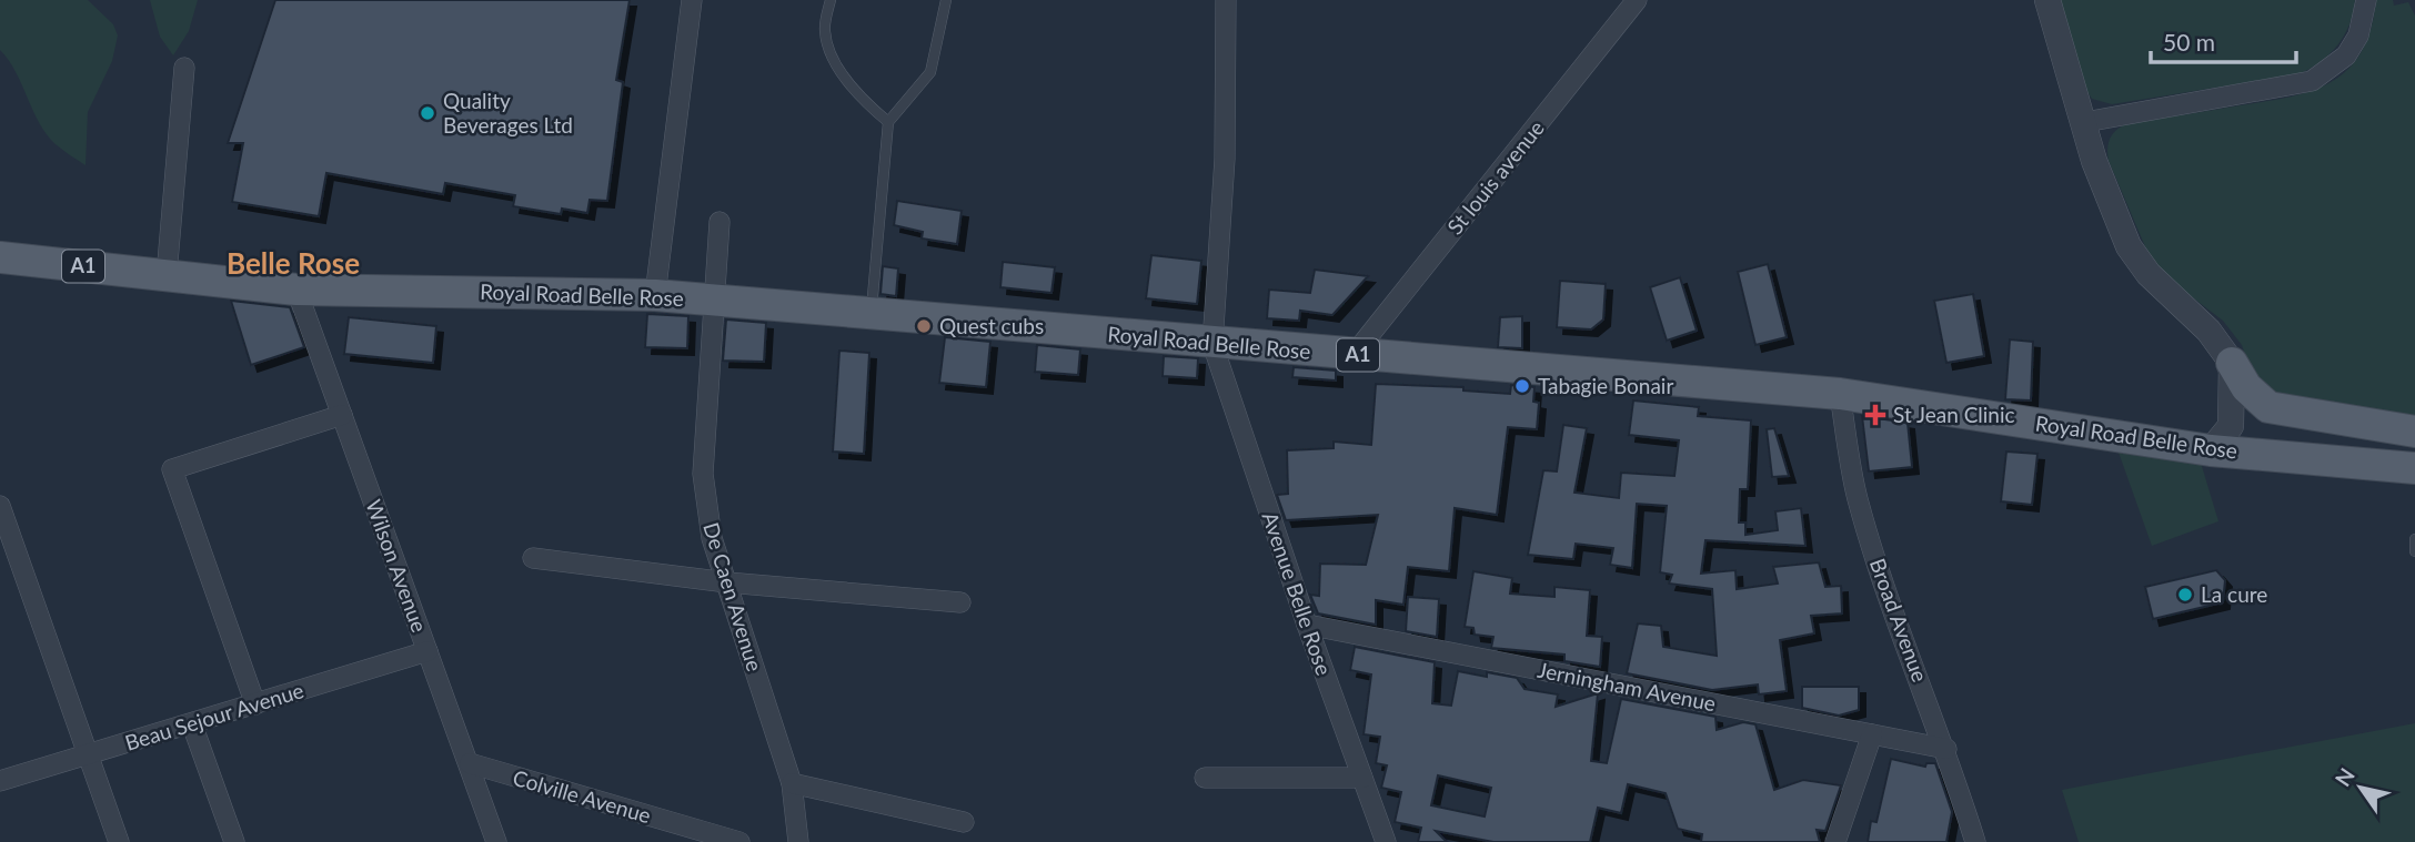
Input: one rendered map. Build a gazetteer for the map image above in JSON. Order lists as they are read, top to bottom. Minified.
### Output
{"streets":{"main road":["A1","Royal Road Belle Rose"],"street":["St louis avenue","Wilson Avenue","Avenue Belle Rose","De Caen Avenue","Broad Avenue","Jerningham Avenue","Beau Sejour Avenue","Colville Avenue"]},"crossings":[["St louis avenue","Royal Road Belle Rose"],["Royal Road Belle Rose","Wilson Avenue"],["Royal Road Belle Rose","Avenue Belle Rose"],["Royal Road Belle Rose","De Caen Avenue"],["Royal Road Belle Rose","Broad Avenue"],["Wilson Avenue","Beau Sejour Avenue"],["Wilson Avenue","Colville Avenue"],["Avenue Belle Rose","Jerningham Avenue"],["Broad Avenue","Jerningham Avenue"]],"districts":["Belle Rose"],"places":{"other":["Quality Beverages Ltd","Quest cubs","Tabagie Bonair","La cure"],"health":["St Jean Clinic"]},"scale_bar":"50 m","north":"top left"}
